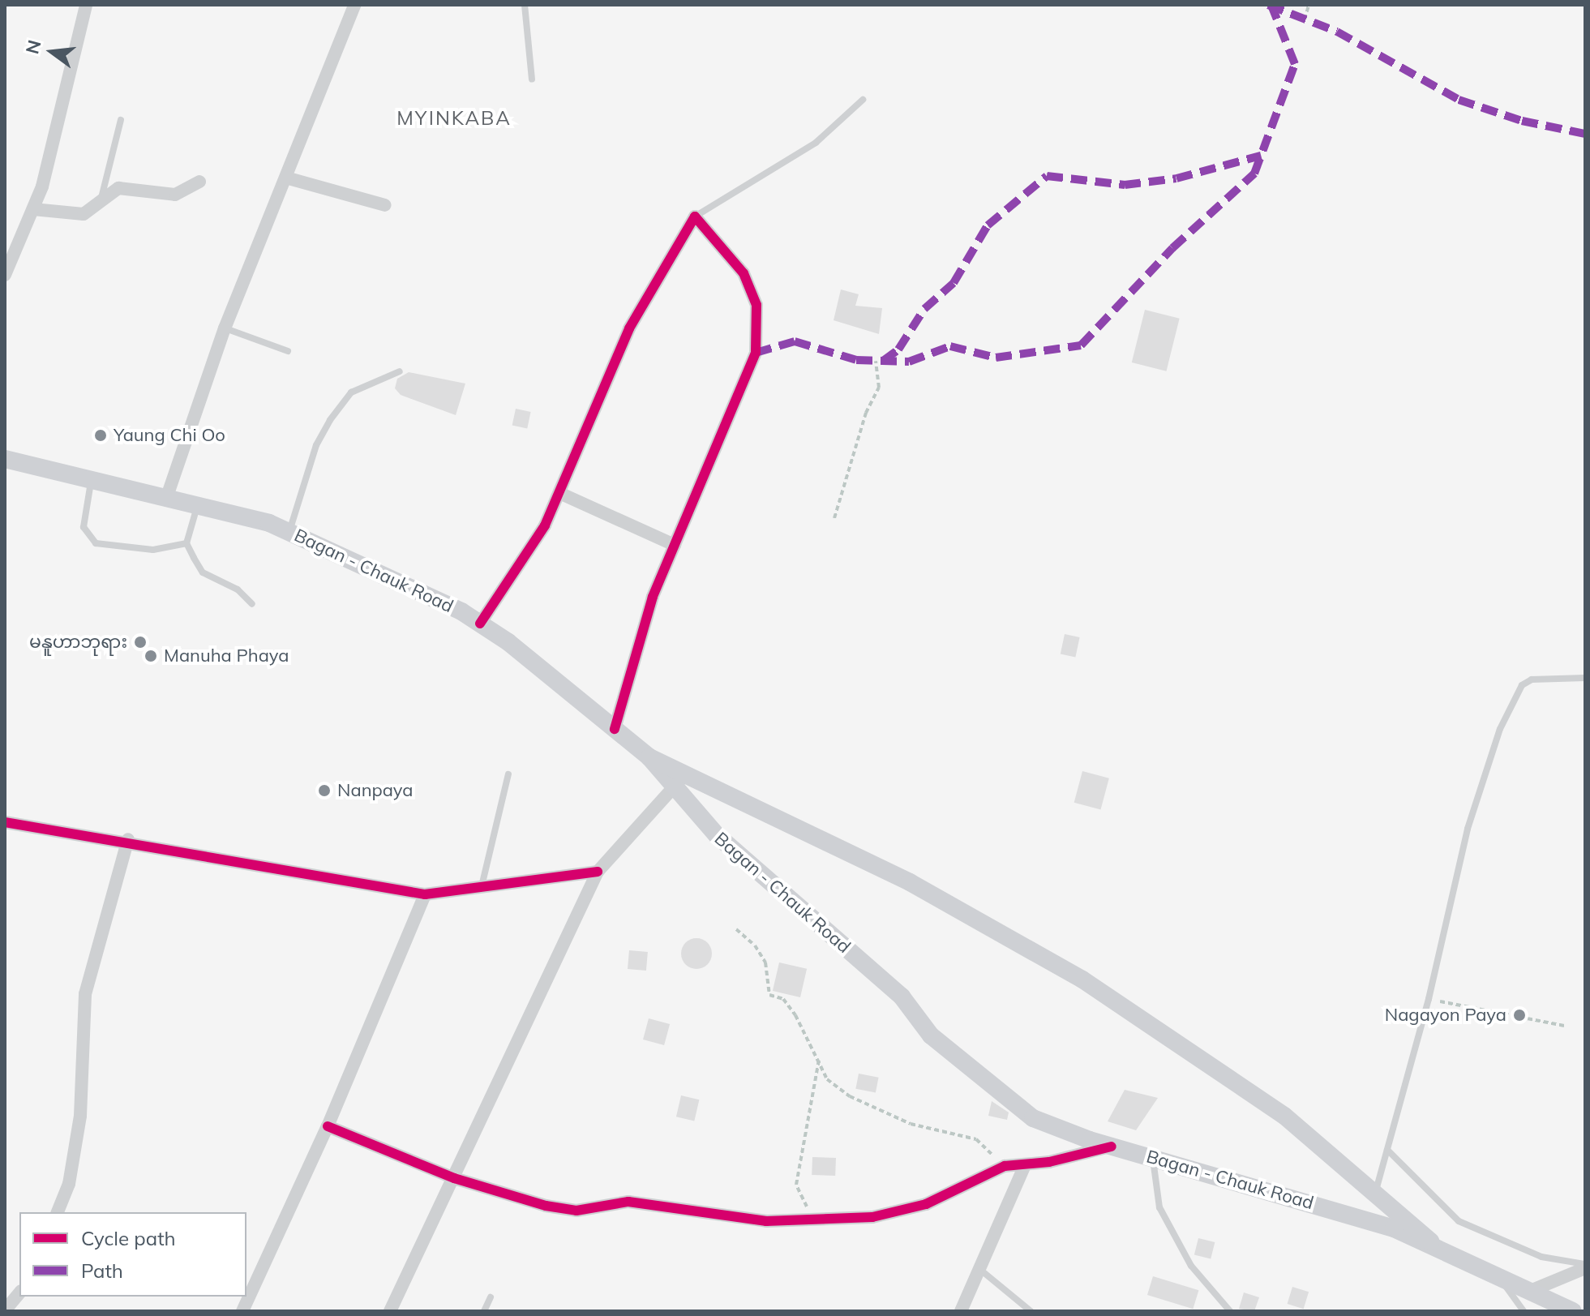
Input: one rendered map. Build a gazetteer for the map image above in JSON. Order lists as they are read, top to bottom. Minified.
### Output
{"streets":{"main road":["Bagan - Chauk Road"]},"districts":["MYINKABA"],"places":["Yaung Chi Oo","မနူဟာဘုရား","Manuha Phaya","Nanpaya","Nagayon Paya"],"legend":["Cycle path","Path"],"north":"left"}
